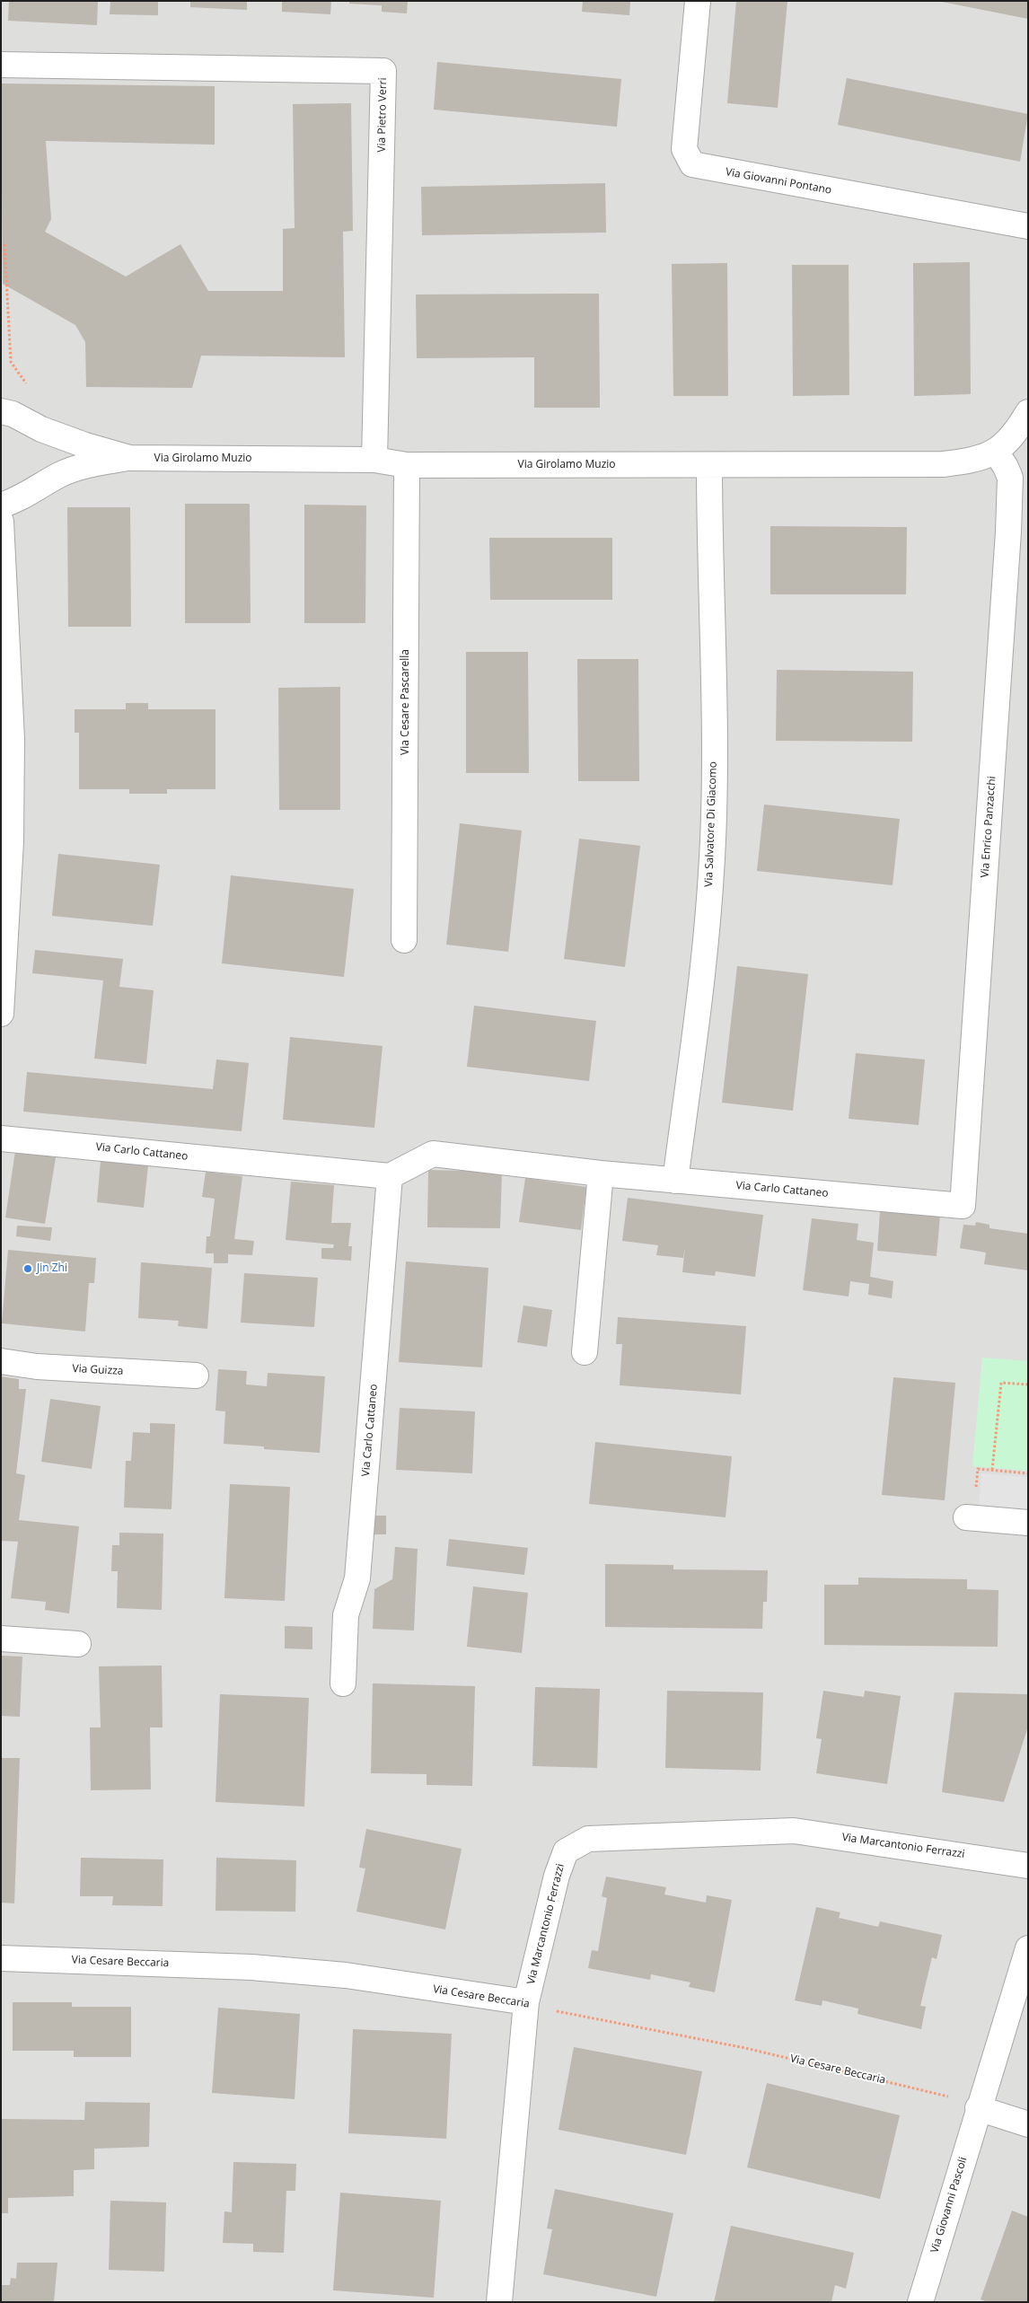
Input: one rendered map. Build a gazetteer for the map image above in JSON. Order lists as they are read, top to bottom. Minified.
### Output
{"streets":{"street":["Via Pietro Verri","Via Giovanni Pontano","Via Girolamo Muzio","Via Cesare Pascarella","Via Salvatore Di Giacomo","Via Enrico Panzacchi","Via Carlo Cattaneo","Via Guizza","Via Marcantonio Ferrazzi","Via Cesare Beccaria","Via Giovanni Pascoli"]},"crossings":[["Via Pietro Verri","Via Girolamo Muzio"],["Via Girolamo Muzio","Via Cesare Pascarella"],["Via Girolamo Muzio","Via Salvatore Di Giacomo"],["Via Girolamo Muzio","Via Enrico Panzacchi"],["Via Salvatore Di Giacomo","Via Carlo Cattaneo"],["Via Enrico Panzacchi","Via Carlo Cattaneo"],["Via Marcantonio Ferrazzi","Via Cesare Beccaria"],["Via Cesare Beccaria","Via Giovanni Pascoli"]],"places":["Jin Zhi"]}
